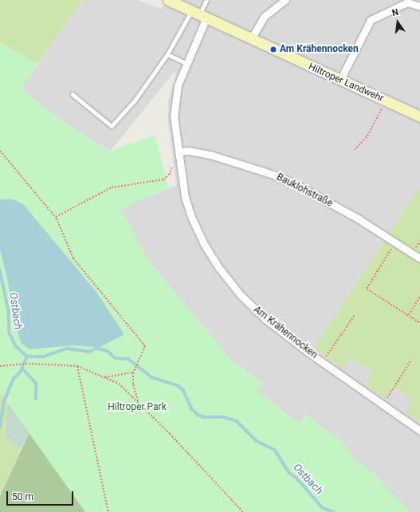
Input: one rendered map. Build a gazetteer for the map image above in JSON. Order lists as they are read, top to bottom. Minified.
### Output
{"streets":{"street":["Hiltroper Landwehr","Bauklohstraße","Am Krähennocken"]},"crossings":[["Hiltroper Landwehr","Am Krähennocken"],["Bauklohstraße","Am Krähennocken"]],"water":["Ostbach"],"parks":["Hiltroper Park"],"places":["Am Krähennocken"],"scale_bar":"50 m","north":"top"}
